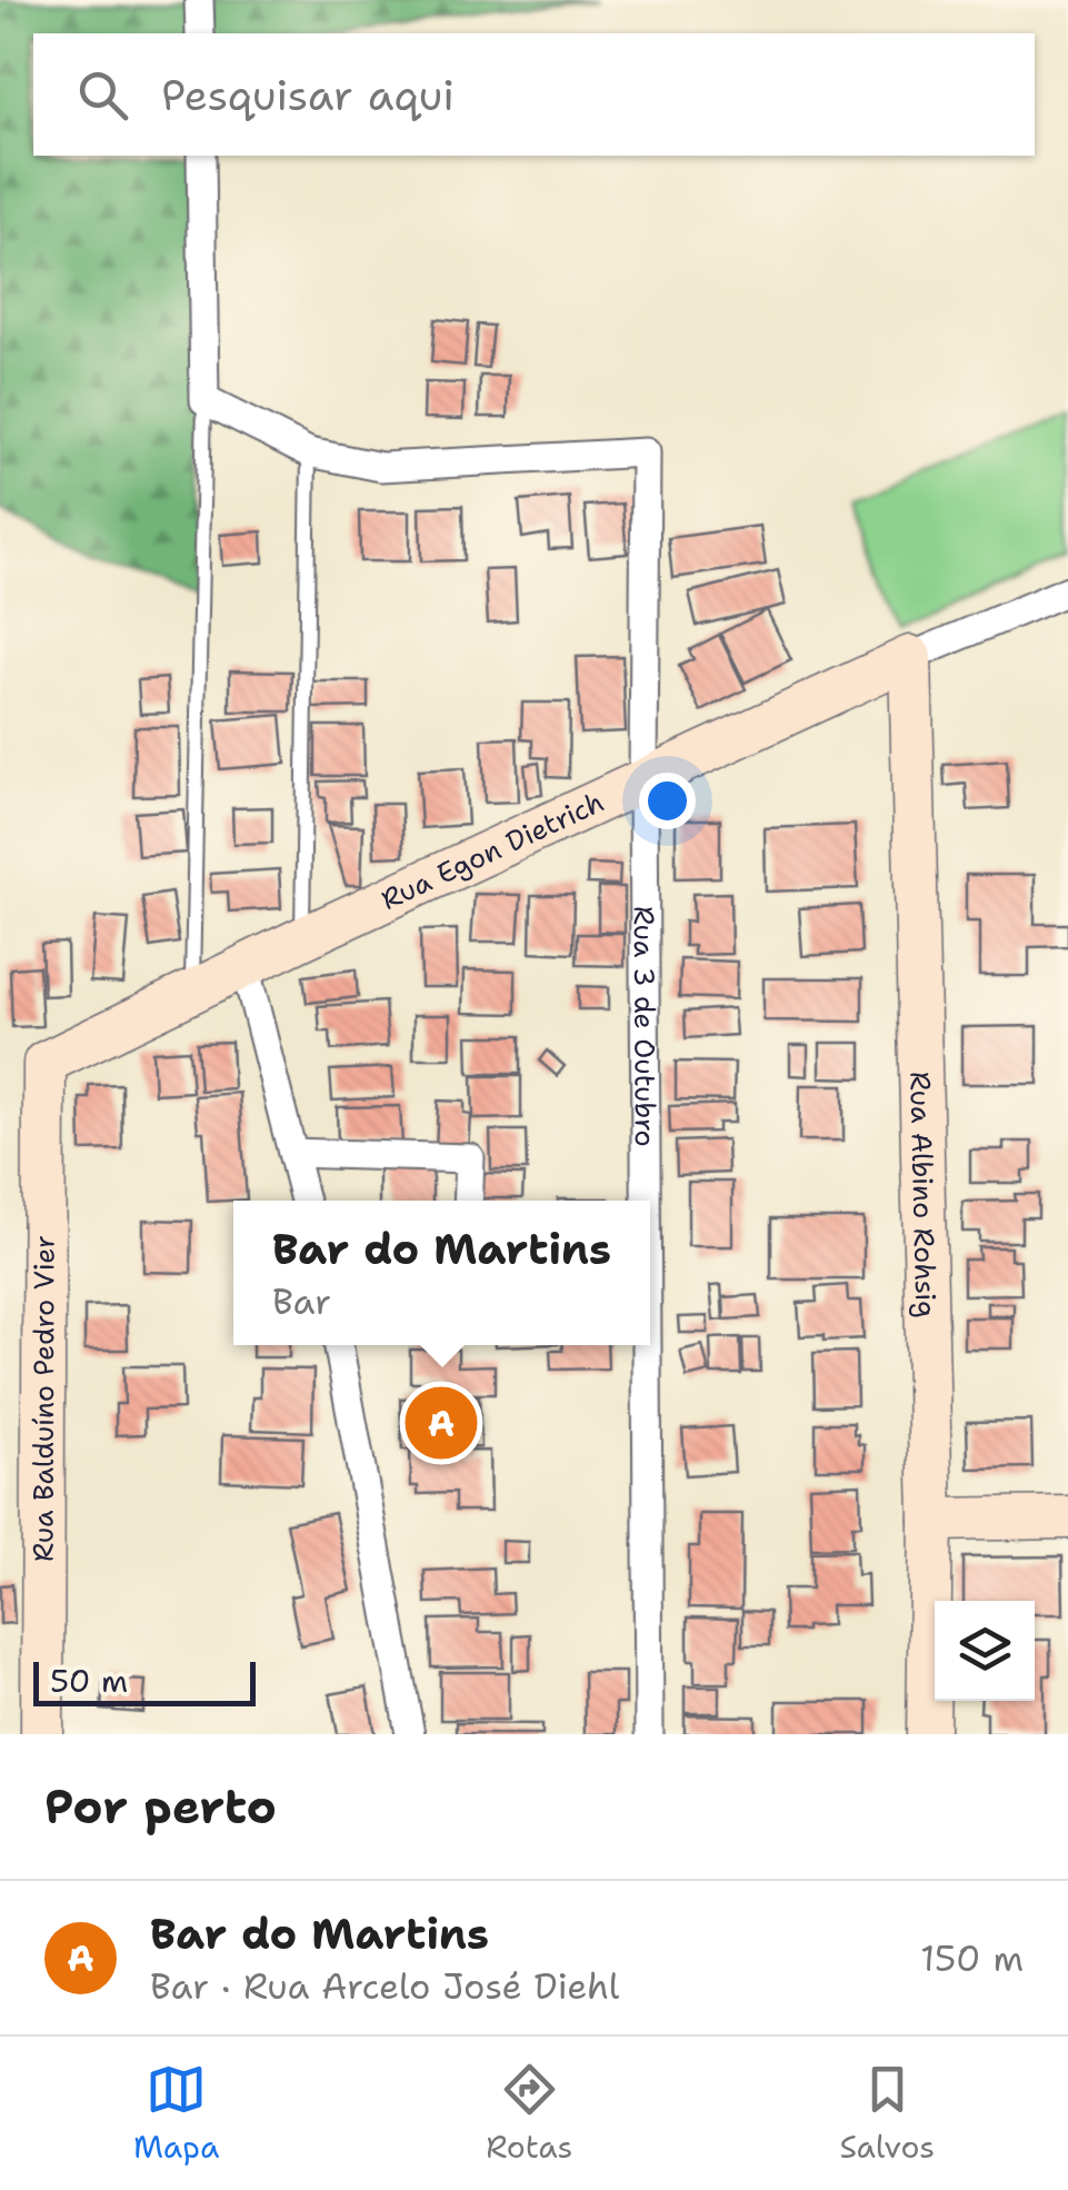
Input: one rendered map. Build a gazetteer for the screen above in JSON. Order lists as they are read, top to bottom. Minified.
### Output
{"streets":{"street":["Rua Egon Dietrich","Rua 3 de Outubro","Rua Albino Rohsig","Rua Balduíno Pedro Vier"]},"crossings":[["Rua Egon Dietrich","Rua 3 de Outubro"],["Rua Egon Dietrich","Rua Albino Rohsig"],["Rua Egon Dietrich","Rua Balduíno Pedro Vier"]],"scale_bar":"50 m","page":{"search":"Pesquisar aqui","popup":["Bar do Martins","Bar"],"pins":"A","scale":"50 m","heading":"Por perto","list":[{"mark":"A","name":"Bar do Martins","note":"Bar · Rua Arcelo José Diehl","value":"150 m"}],"nav":["Mapa","Rotas","Salvos"]}}
